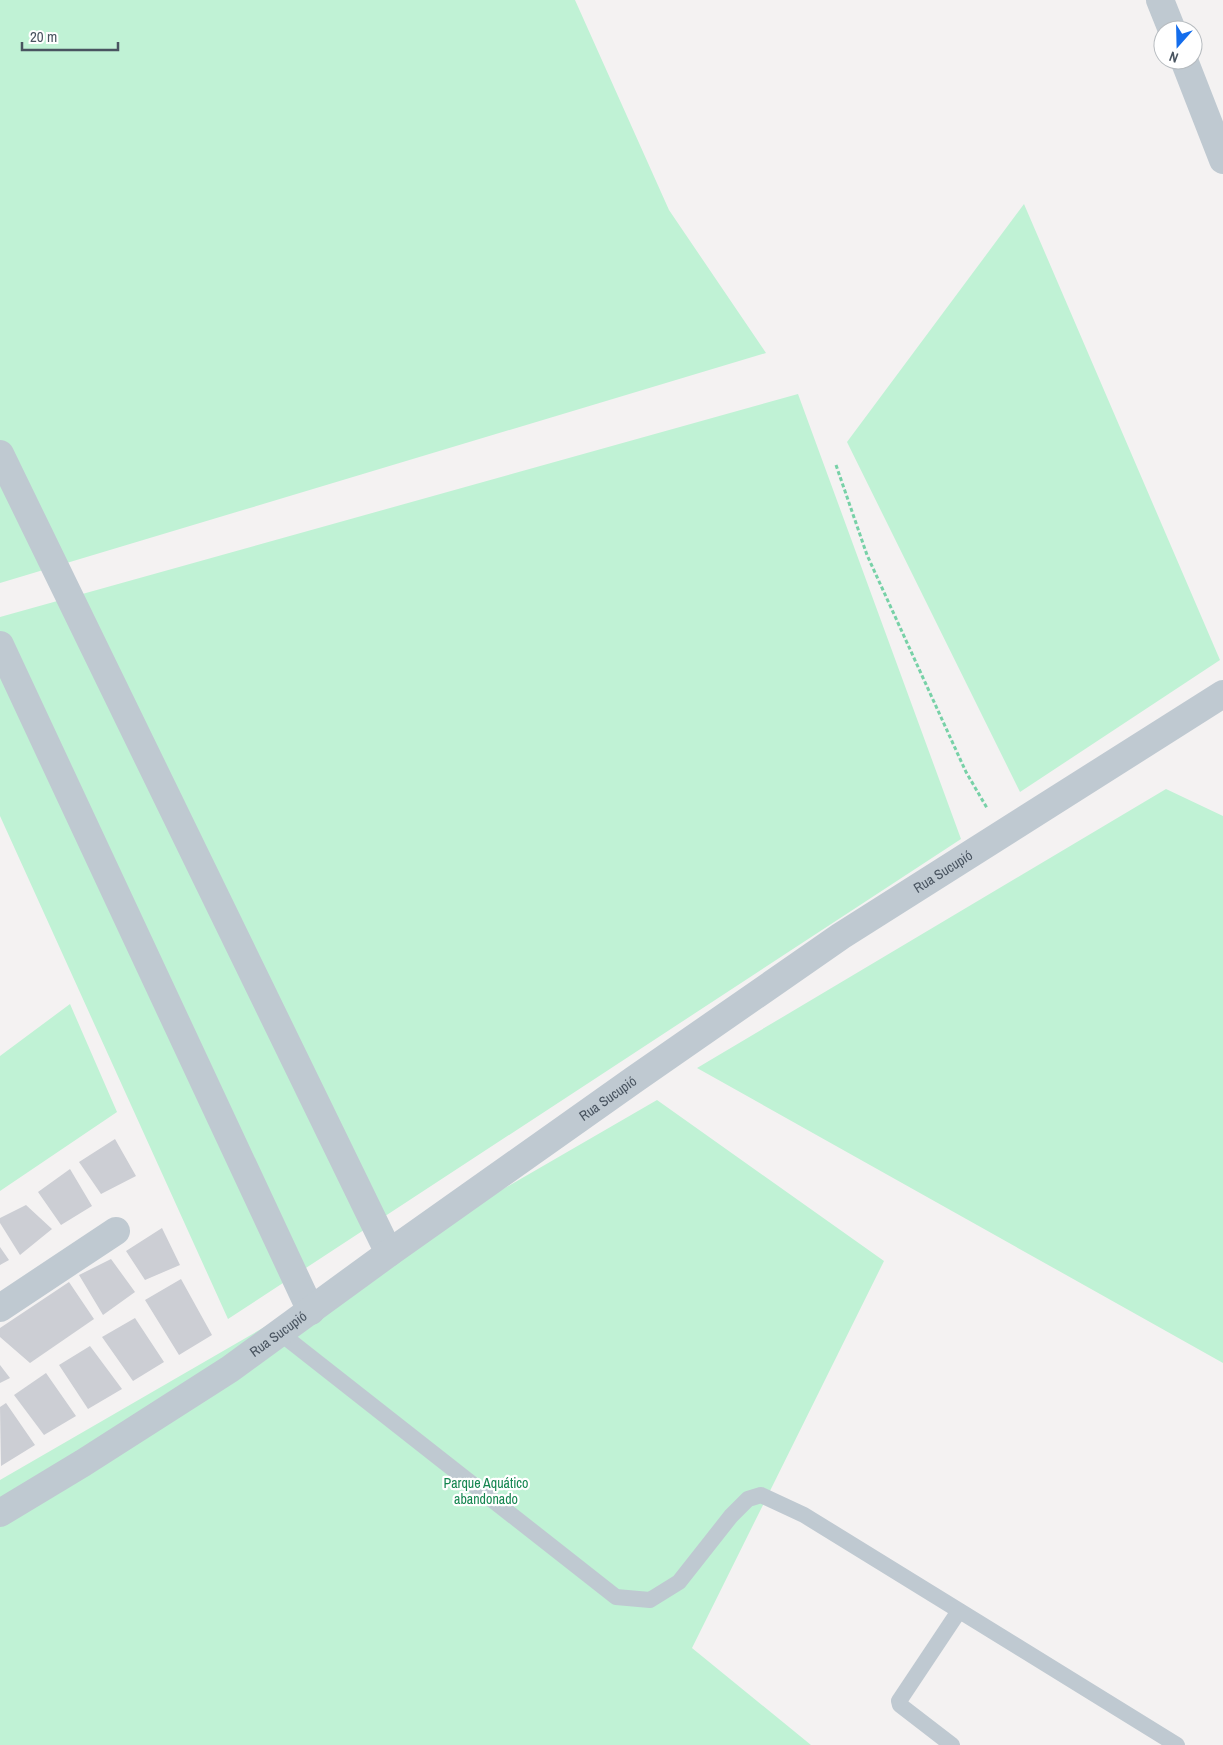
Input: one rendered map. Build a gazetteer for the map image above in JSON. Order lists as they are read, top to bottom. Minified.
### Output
{"streets":{"street":["Rua Sucupió"]},"parks":["Parque Aquático abandonado"],"scale_bar":"20 m","north":"bottom"}
